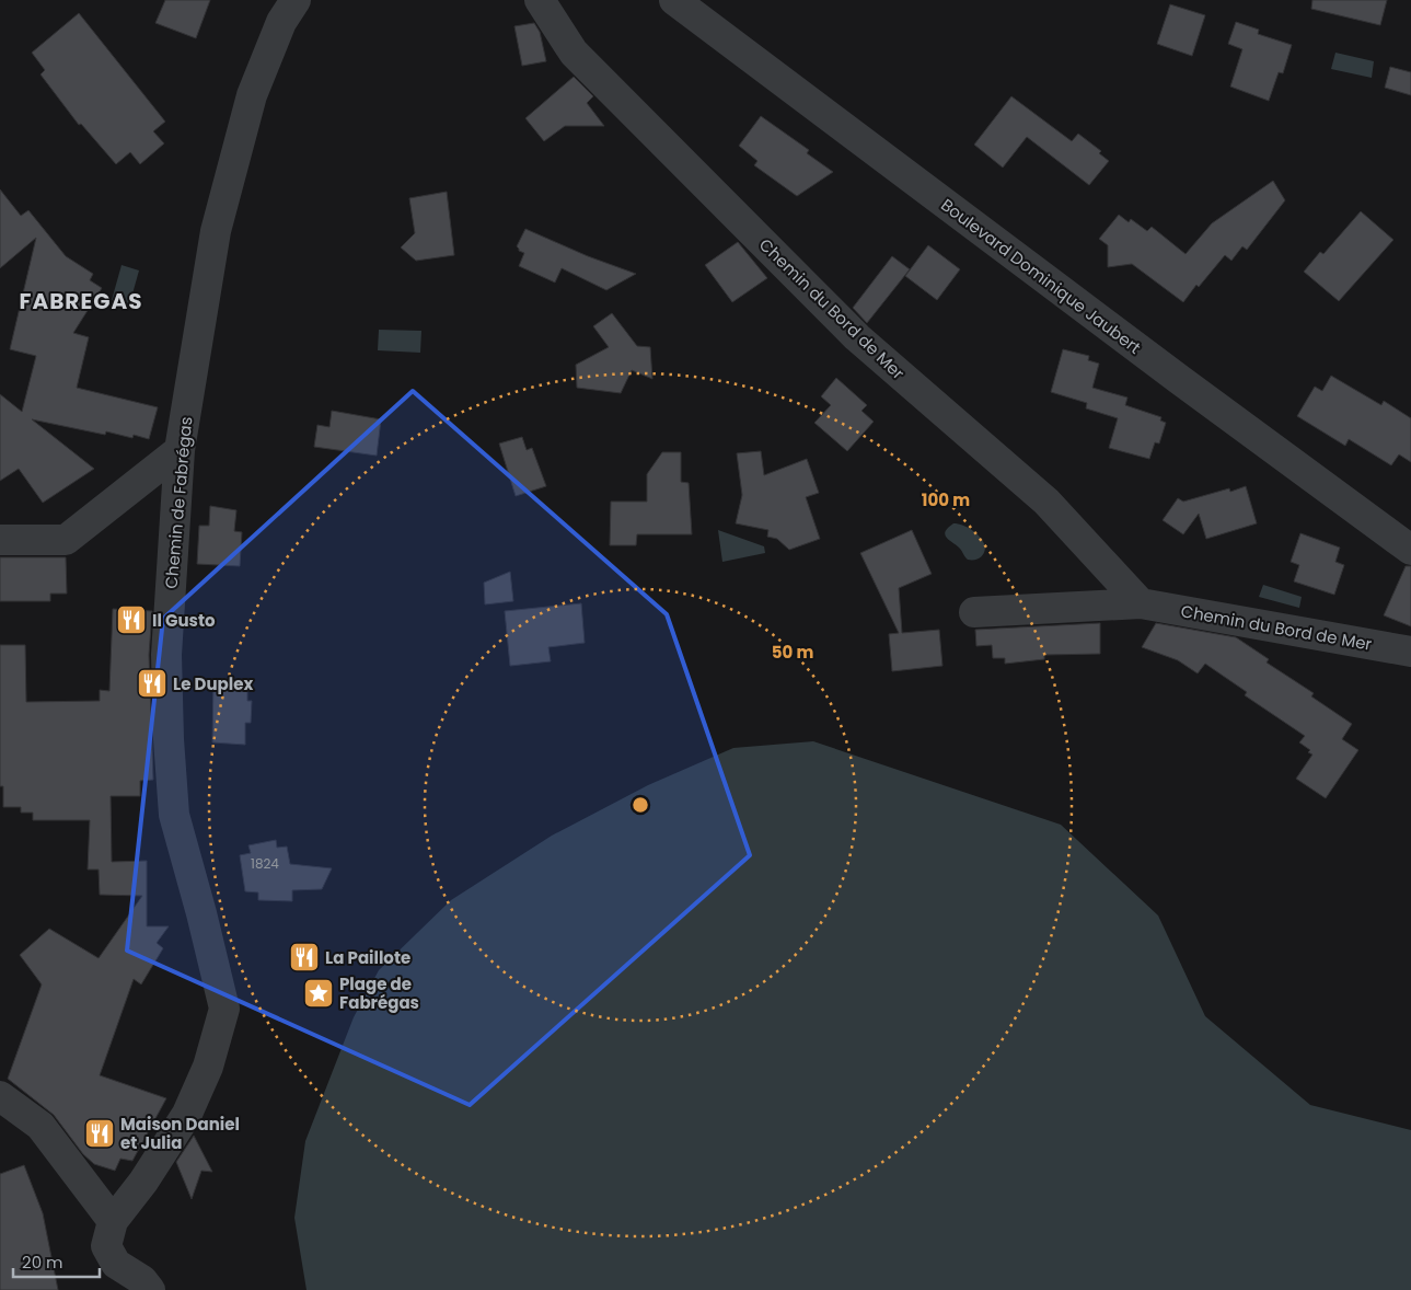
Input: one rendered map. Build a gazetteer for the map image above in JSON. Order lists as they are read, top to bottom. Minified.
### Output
{"streets":{"street":["Boulevard Dominique Jaubert","Chemin du Bord de Mer","Chemin de Fabrégas"]},"districts":["FABREGAS"],"places":{"restaurant":["Il Gusto","Le Duplex","La Paillote","Maison Daniel et Julia"],"place":["Plage de Fabrégas"]},"house_numbers":["1824"],"scale_bar":"20 m","rings":["100 m","50 m"]}
